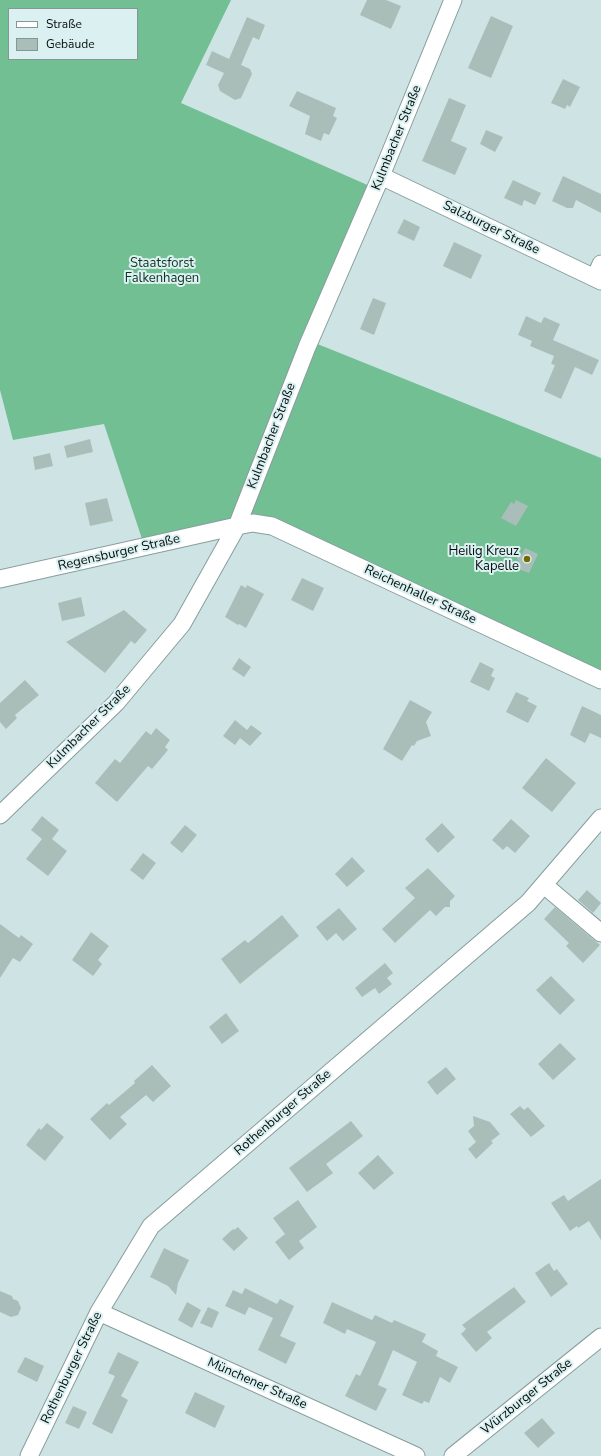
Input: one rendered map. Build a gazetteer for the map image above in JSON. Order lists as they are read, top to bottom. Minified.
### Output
{"streets":{"street":["Kulmbacher Straße","Salzburger Straße","Regensburger Straße","Reichenhaller Straße","Rothenburger Straße","Münchener Straße","Würzburger Straße"]},"crossings":[["Kulmbacher Straße","Salzburger Straße"],["Kulmbacher Straße","Regensburger Straße"],["Kulmbacher Straße","Reichenhaller Straße"],["Regensburger Straße","Reichenhaller Straße"],["Rothenburger Straße","Münchener Straße"]],"parks":["Staatsforst Falkenhagen"],"places":["Heilig Kreuz Kapelle"],"legend":["Straße","Gebäude"]}
